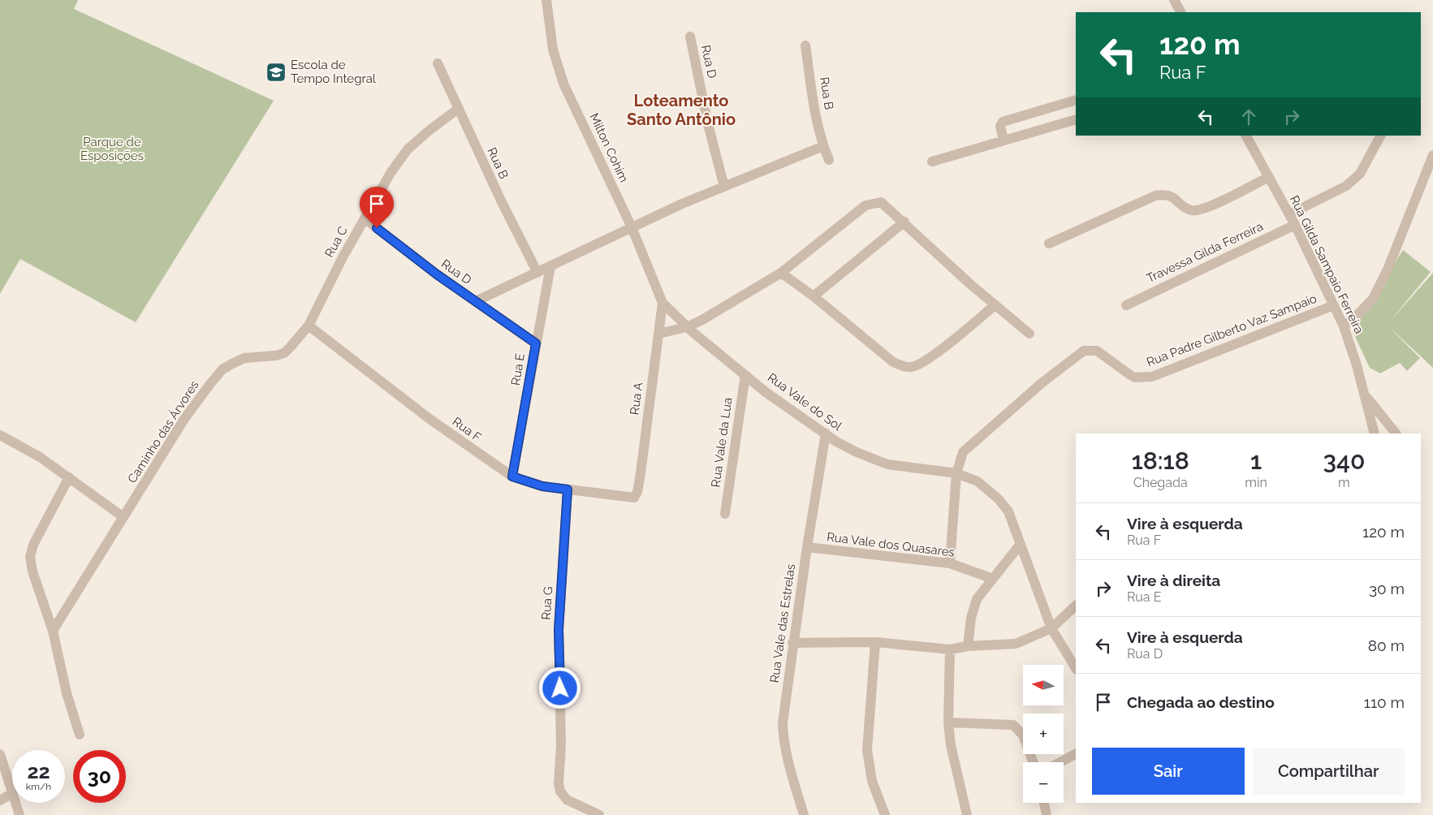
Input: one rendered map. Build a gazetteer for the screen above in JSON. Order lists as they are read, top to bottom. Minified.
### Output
{"streets":{"street":["Rua D","Rua B","Milton Cohim","Rua C","Travessa Gilda Ferreira","Rua Gilda Sampaio Ferreira","Rua Padre Gilberto Vaz Sampaio","Rua E","Rua A","Rua Vale do Sol","Rua F","Caminho das Árvores","Rua Vale da Lua","Rua Vale dos Quasares","Rua G","Rua Vale das Estrelas"]},"crossings":[["Rua D","Rua C"],["Rua D","Rua E"],["Rua B","Rua C"],["Milton Cohim","Rua A"],["Milton Cohim","Rua Vale do Sol"],["Rua C","Rua F"],["Rua C","Caminho das Árvores"],["Travessa Gilda Ferreira","Rua Gilda Sampaio Ferreira"],["Rua Gilda Sampaio Ferreira","Rua Padre Gilberto Vaz Sampaio"],["Rua Padre Gilberto Vaz Sampaio","Rua Vale do Sol"],["Rua Padre Gilberto Vaz Sampaio","Rua Vale dos Quasares"],["Rua E","Rua F"],["Rua A","Rua Vale do Sol"],["Rua A","Rua F"],["Rua Vale do Sol","Rua Vale da Lua"],["Rua Vale do Sol","Rua Vale das Estrelas"],["Rua F","Rua G"],["Rua Vale dos Quasares","Rua Vale das Estrelas"]],"districts":["Loteamento Santo Antônio"],"parks":["Parque de Esposições"],"places":{"school or university":["Escola de Tempo Integral"]},"north":"left","page":{"turn":["120 m","Rua F"],"eta":["18:18","Chegada","1","min","340","m"],"list":[{"name":"Vire à esquerda","note":"Rua F","value":"120 m"},{"name":"Vire à direita","note":"Rua E","value":"30 m"},{"name":"Vire à esquerda","note":"Rua D","value":"80 m"},{"name":"Chegada ao destino","value":"110 m"}],"map_buttons":["+","−"],"buttons":["Sair","Compartilhar"],"speed":"22 km/h","limit":"30"}}
